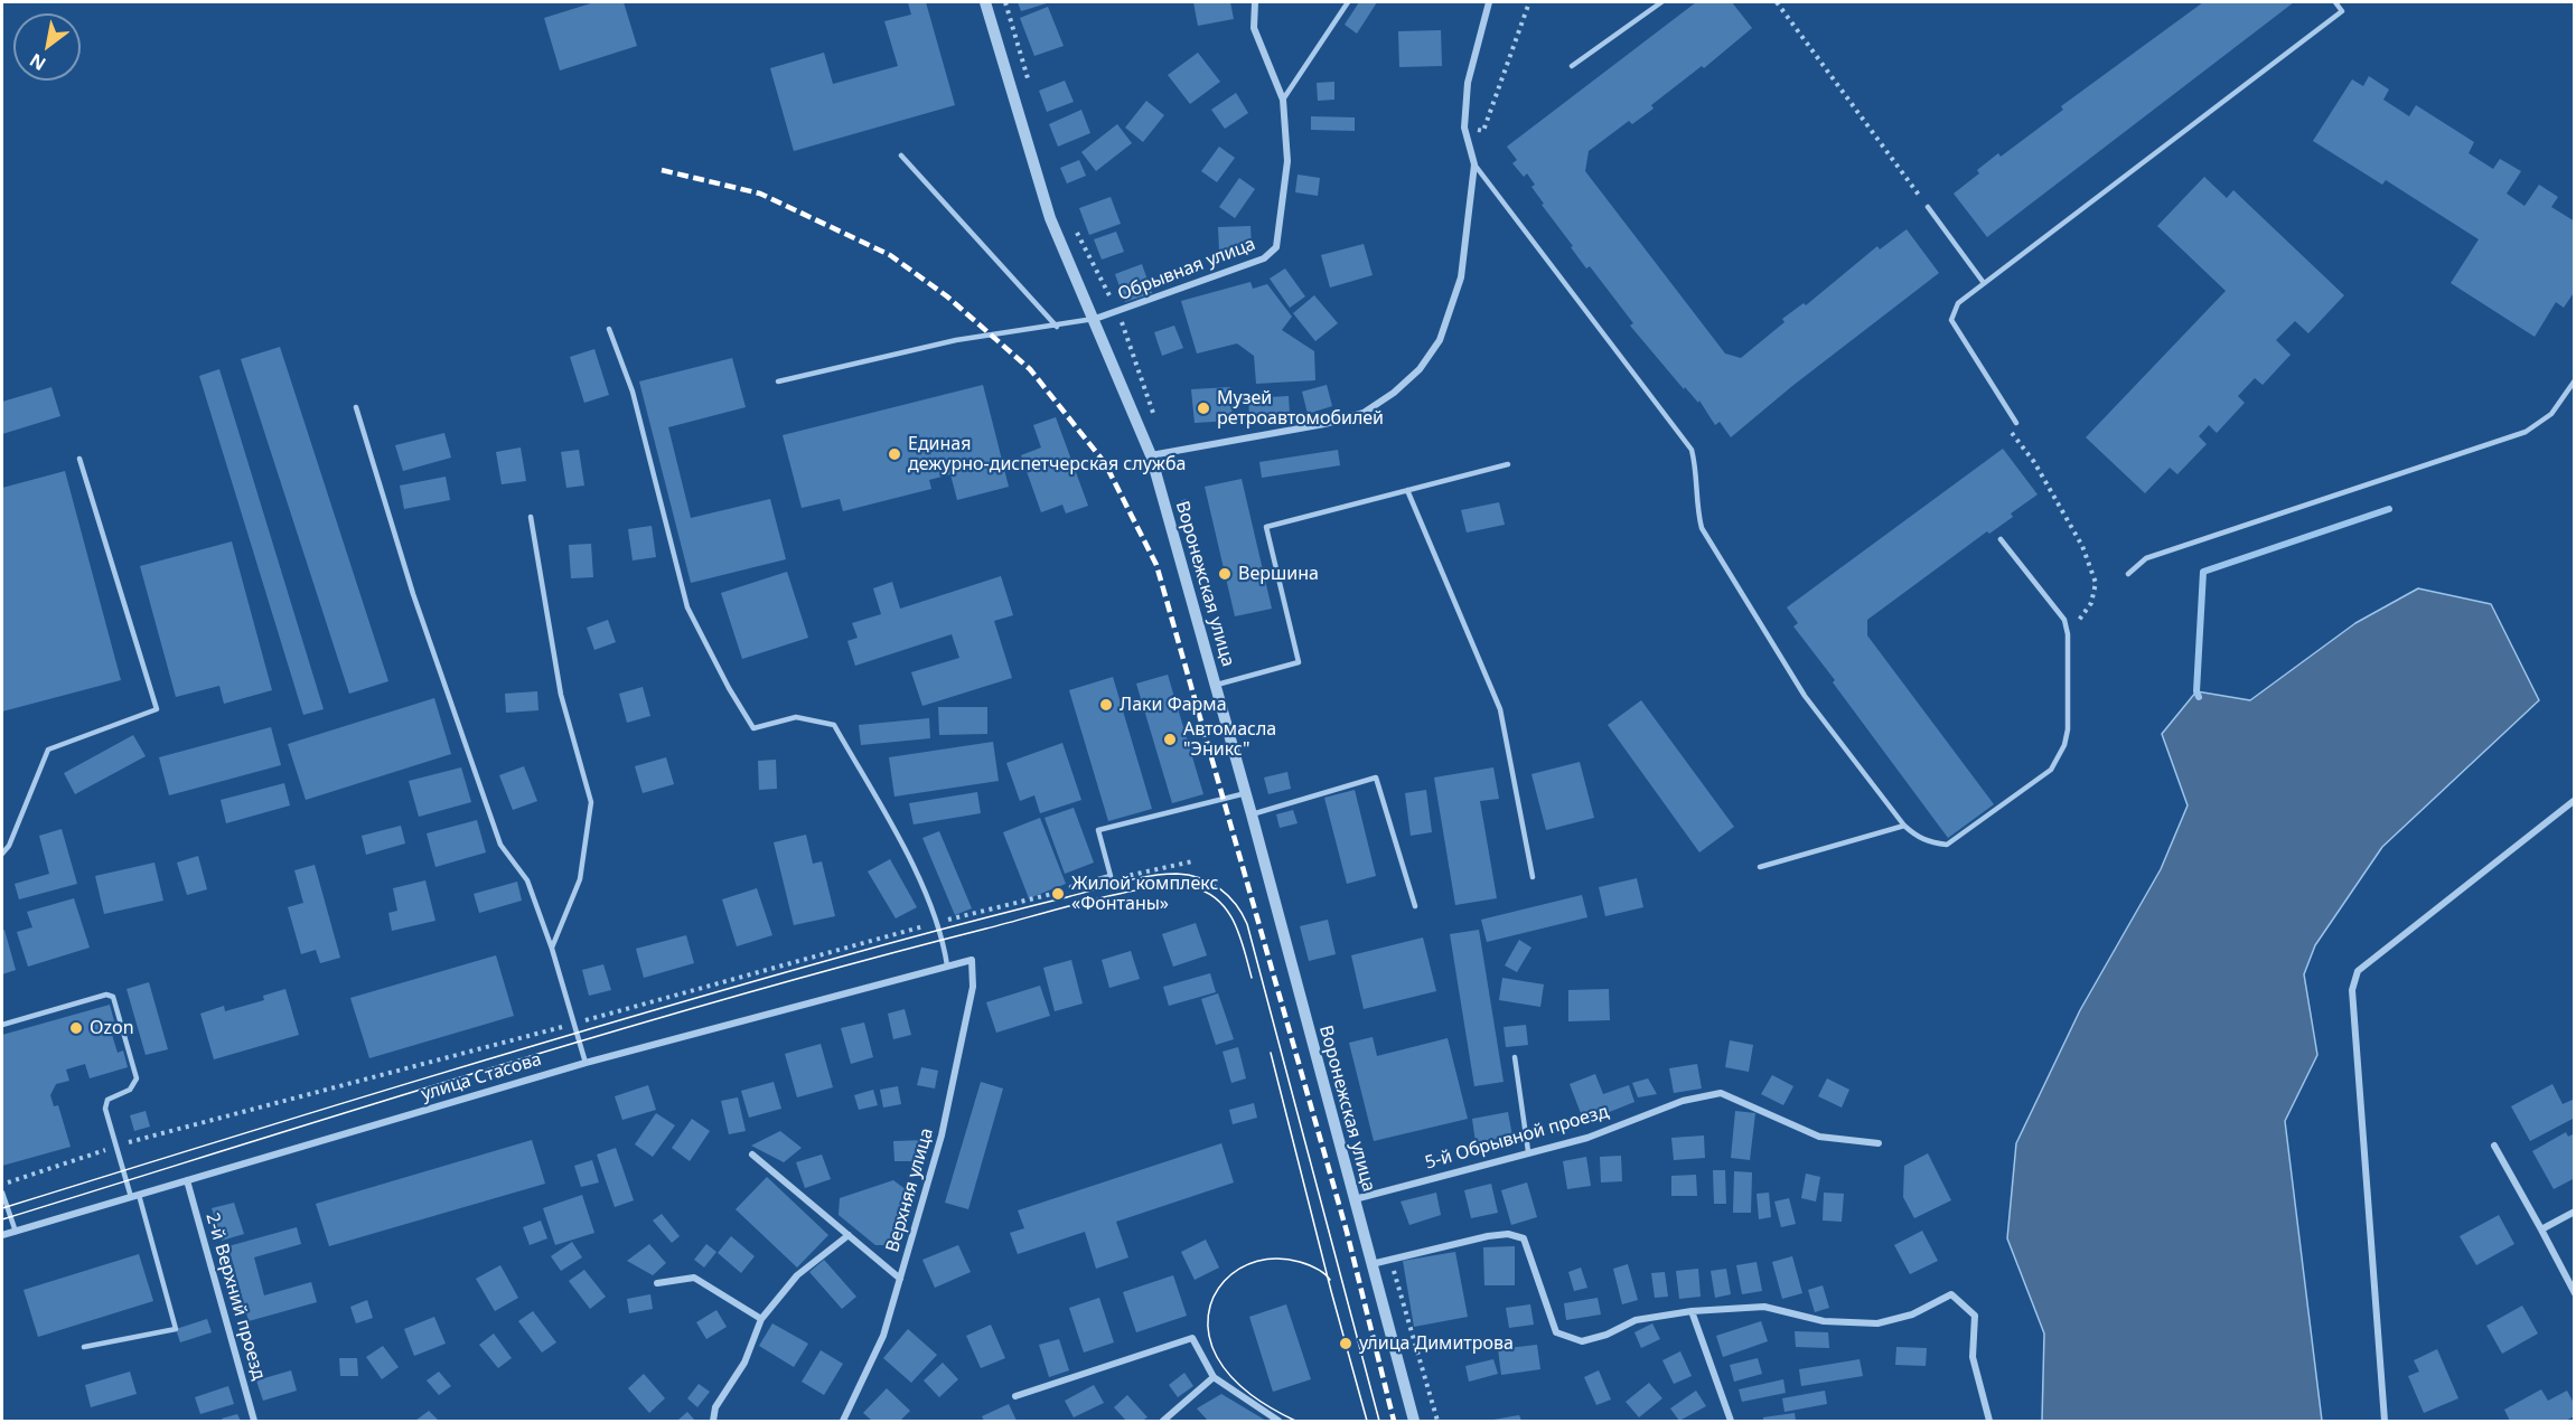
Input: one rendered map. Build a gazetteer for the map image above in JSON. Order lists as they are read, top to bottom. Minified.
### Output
{"streets":{"street":["Обрывная улица","Воронежская улица","улица Стасова","5-й Обрывной проезд","Верхняя улица","2-й Верхний проезд"]},"crossings":[["Обрывная улица","Воронежская улица"],["Воронежская улица","5-й Обрывной проезд"],["улица Стасова","Верхняя улица"],["улица Стасова","2-й Верхний проезд"]],"places":["Музей ретроавтомобилей","Единая дежурно-диспетчерская служба","Вершина","Лаки Фарма","Автомасла \"Эникс\"","Жилой комплекс «Фонтаны»","Ozon","улица Димитрова"],"north":"bottom left"}
